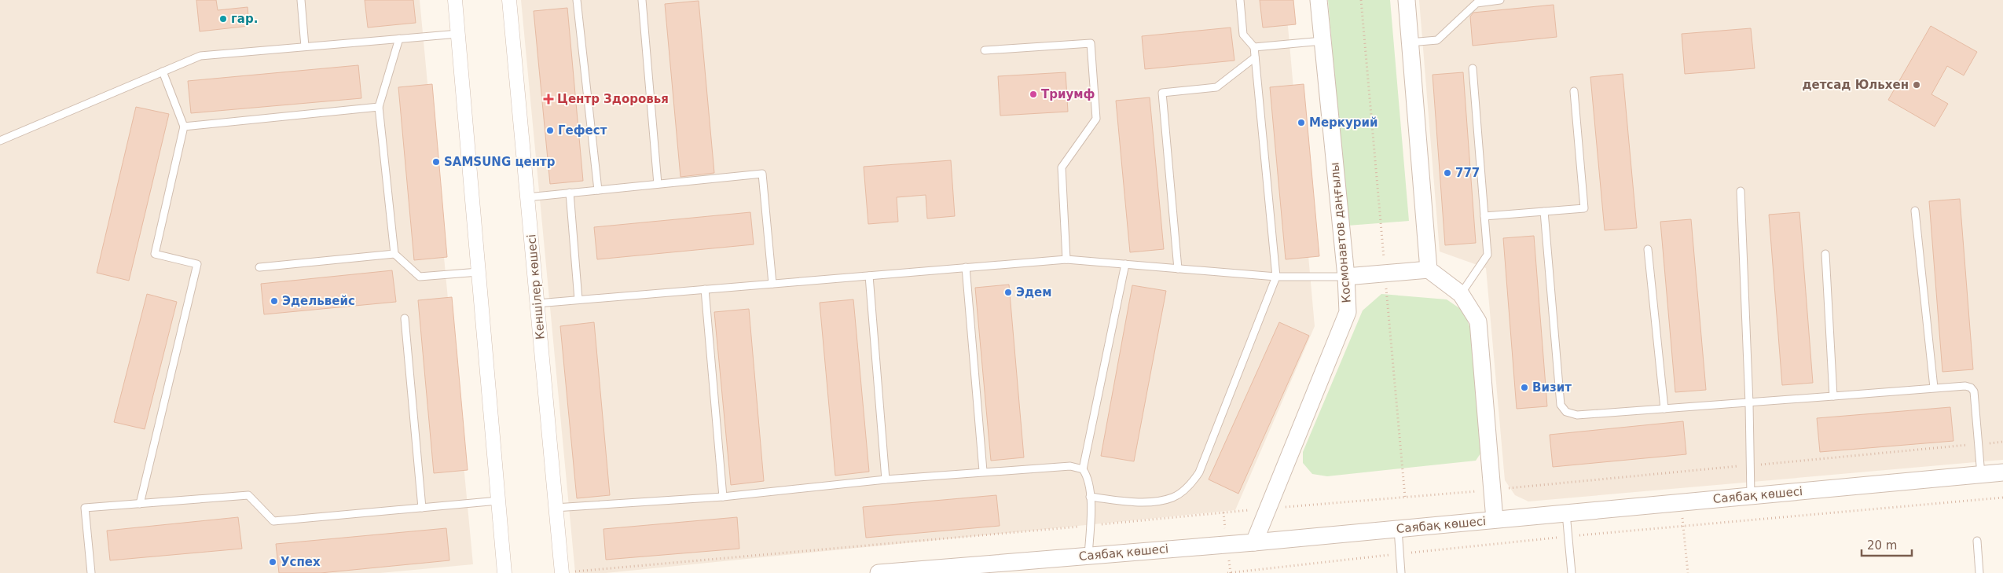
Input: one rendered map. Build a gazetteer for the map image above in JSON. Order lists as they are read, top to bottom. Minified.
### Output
{"streets":{"street":["Космонавтов даңғылы","Кеншілер көшесі","Саябақ көшесі"]},"crossings":[["Космонавтов даңғылы","Саябақ көшесі"]],"places":{"other":["гар.","детсад Юльхен","Триумф","Меркурий","Гефест","SAMSUNG центр","777","Эдем","Эдельвейс","Визит","Успех"],"health":["Центр Здоровья"]},"scale_bar":"20 m"}
